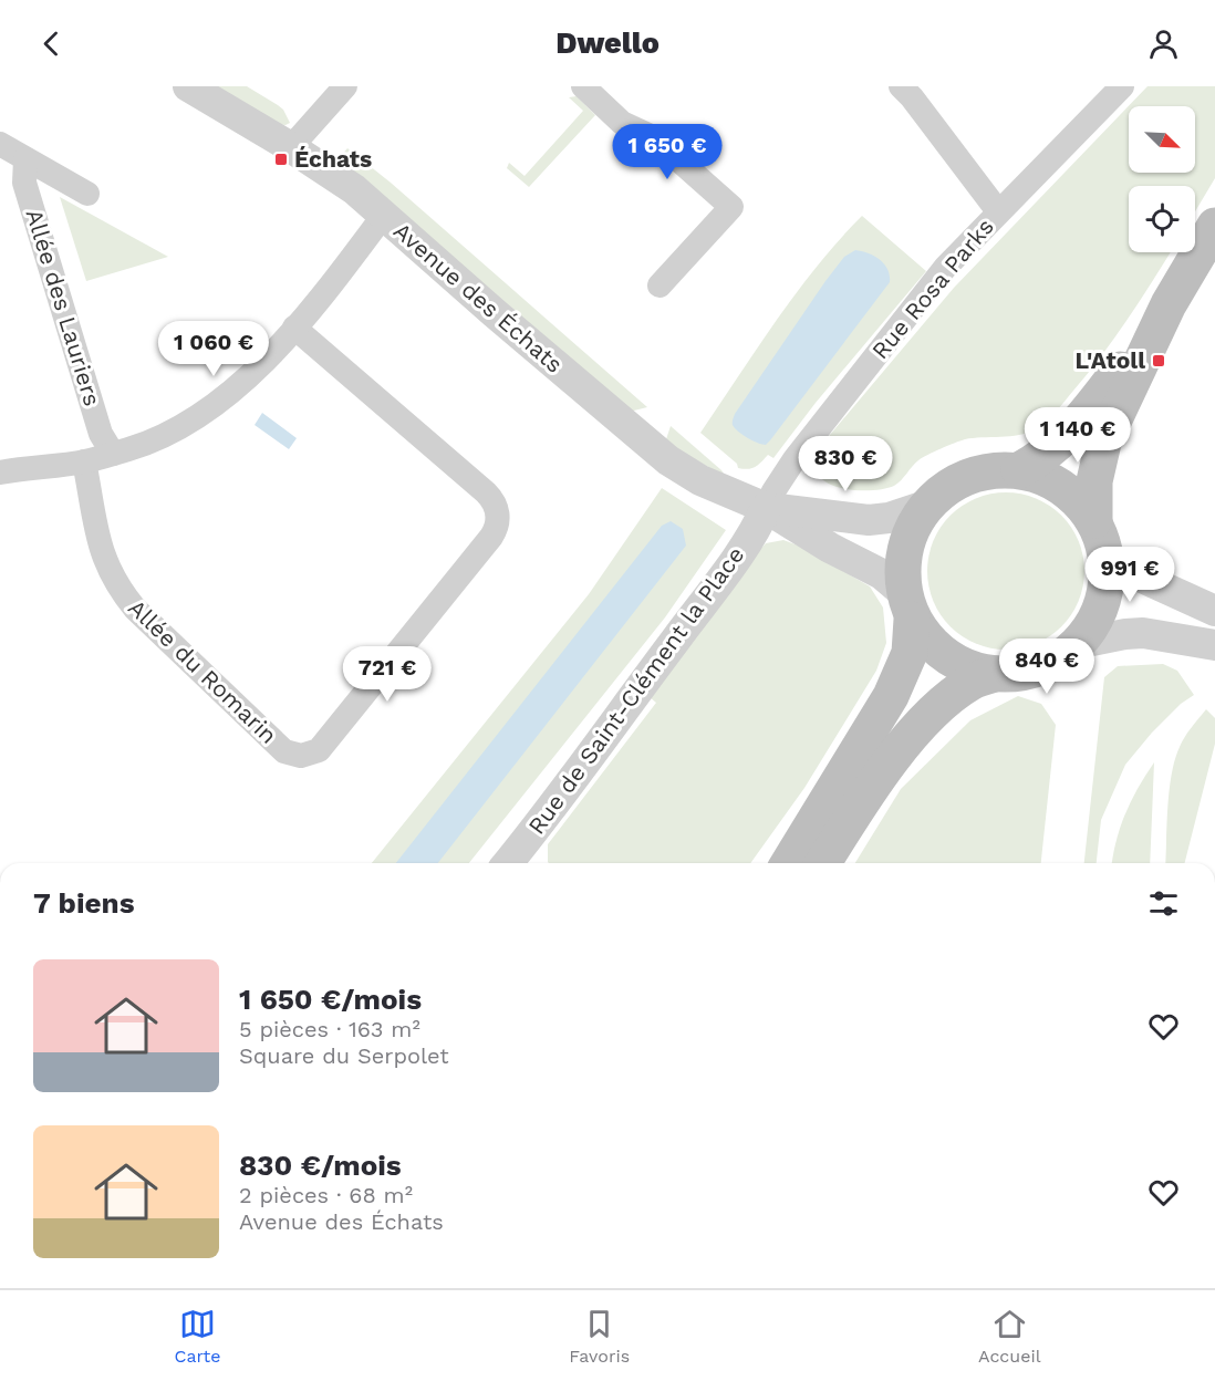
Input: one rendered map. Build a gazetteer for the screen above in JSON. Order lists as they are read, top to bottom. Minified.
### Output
{"streets":{"street":["Rue Rosa Parks","Avenue des Échats","Allée des Lauriers","Allée du Romarin","Rue de Saint-Clément la Place"]},"crossings":[["Rue Rosa Parks","Avenue des Échats"],["Rue Rosa Parks","Rue de Saint-Clément la Place"],["Avenue des Échats","Rue de Saint-Clément la Place"]],"places":{"transit":["Échats","L'Atoll"]},"north":"bottom right","page":{"header":"Dwello","price":["1 650 €","1 060 €","1 140 €","830 €","991 €","840 €","721 €"],"heading":"7 biens","list":[{"name":"1 650 €/mois","note":"5 pièces · 163 m² · Square du Serpolet"},{"name":"830 €/mois","note":"2 pièces · 68 m² · Avenue des Échats"}],"tabs":["Carte","Favoris","Accueil"]}}
